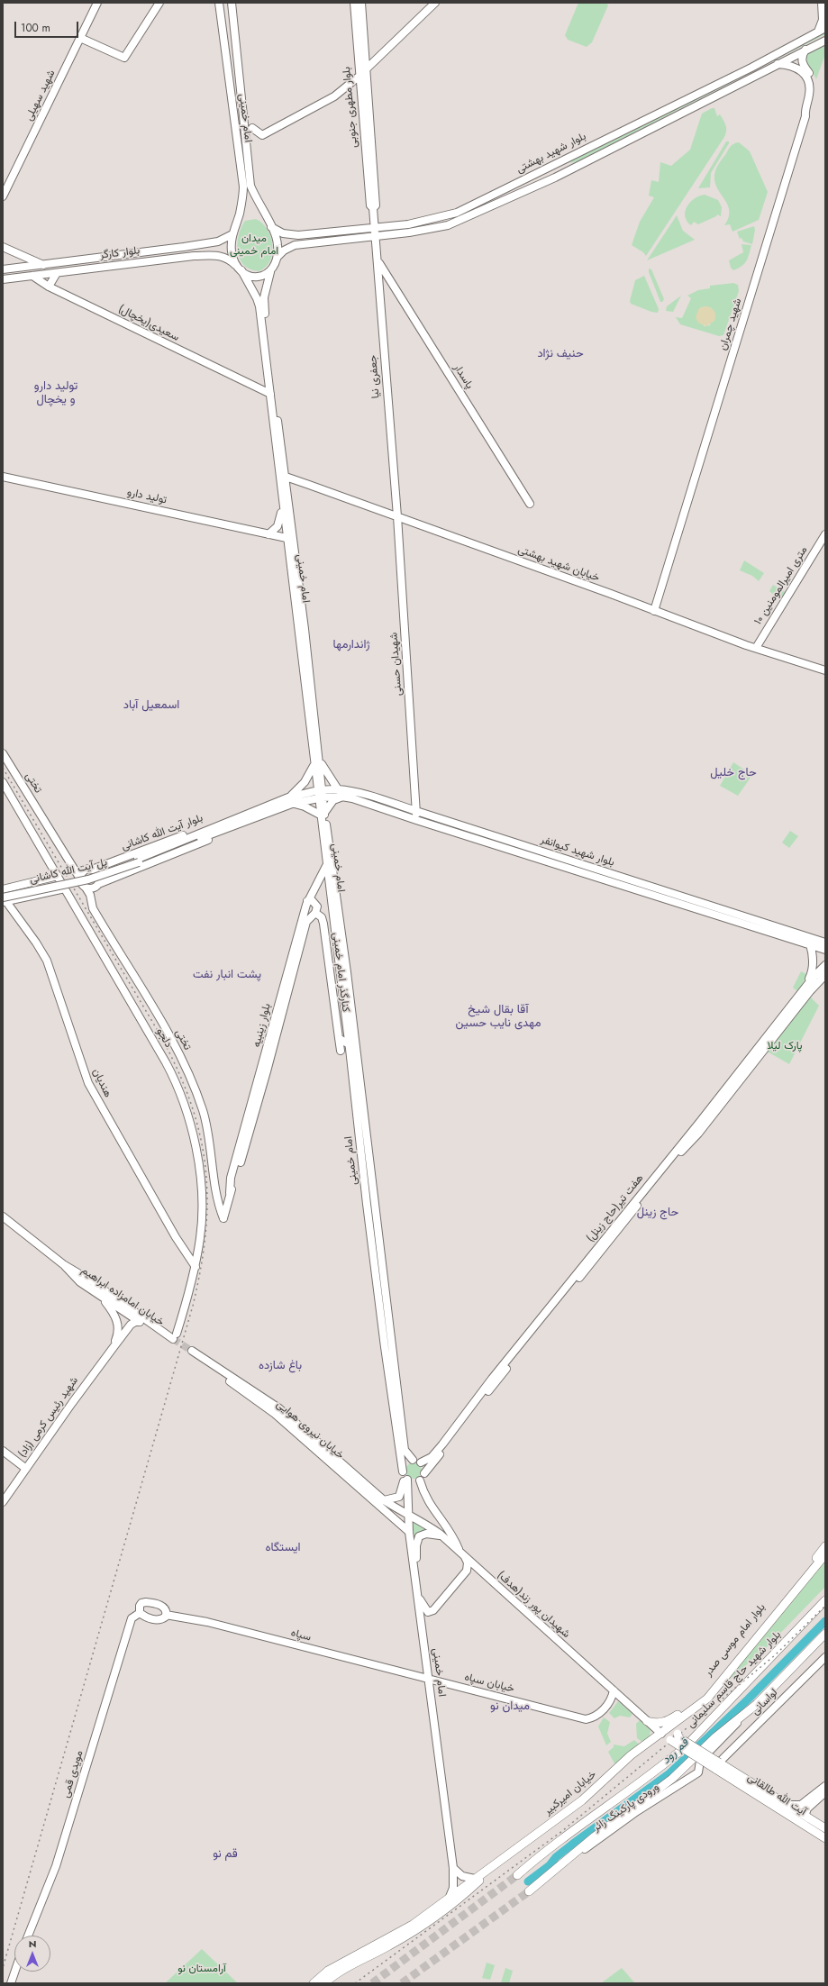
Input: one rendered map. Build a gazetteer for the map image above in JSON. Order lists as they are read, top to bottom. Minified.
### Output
{"streets":{"main road":["شهید سهیلی","بلوار مطهری جنوبی","امام خمینی","بلوار شهید بهشتی","بلوار کارگر","سعیدی(یخچال)","شهید چمران","جعفری نیا","پاسدار","تولید دارو","خیابان شهید بهشتی","۱۰ متری امیرالمومنین","شهیدان حسنی","تختی","بلوار آیت الله کاشانی","بلوار شهید کیوانفر","پل آیت الله کاشانی","کنارگذر امام خمینی","بلوار زینبیه","دلجو","هندیان","هفت تیر(حاج زینل)","خیابان امامزاده ابراهیم","شهید رئیس کرمی (زاد)","خیابان نیروی هوایی","شهیدان پور زند(هدف)","سپاه","بلوار امام موسی صدر","بلوار شهید حاج قاسم سلیمانی","خیابان سپاه","لواسانی","مویدی قمی","خیابان امیرکبیر","آیت الله طالقانی","ورودی پارکینگ زائر"]},"crossings":[["بلوار مطهری جنوبی","بلوار شهید بهشتی"],["بلوار مطهری جنوبی","جعفری نیا"],["امام خمینی","بلوار کارگر"],["امام خمینی","سعیدی(یخچال)"],["امام خمینی","تولید دارو"],["امام خمینی","خیابان شهید بهشتی"],["امام خمینی","بلوار آیت الله کاشانی"],["امام خمینی","بلوار شهید کیوانفر"],["امام خمینی","بلوار زینبیه"],["امام خمینی","هفت تیر(حاج زینل)"],["امام خمینی","خیابان نیروی هوایی"],["امام خمینی","سپاه"],["امام خمینی","خیابان سپاه"],["امام خمینی","خیابان امیرکبیر"],["بلوار شهید بهشتی","شهید چمران"],["بلوار شهید بهشتی","جعفری نیا"],["بلوار کارگر","سعیدی(یخچال)"],["شهید چمران","خیابان شهید بهشتی"],["جعفری نیا","پاسدار"],["جعفری نیا","خیابان شهید بهشتی"],["جعفری نیا","شهیدان حسنی"],["خیابان شهید بهشتی","۱۰ متری امیرالمومنین"],["خیابان شهید بهشتی","شهیدان حسنی"],["شهیدان حسنی","بلوار شهید کیوانفر"],["تختی","بلوار آیت الله کاشانی"],["تختی","بلوار زینبیه"],["بلوار آیت الله کاشانی","بلوار شهید کیوانفر"],["بلوار آیت الله کاشانی","پل آیت الله کاشانی"],["پل آیت الله کاشانی","هندیان"],["کنارگذر امام خمینی","بلوار زینبیه"],["دلجو","هندیان"],["دلجو","خیابان امامزاده ابراهیم"],["خیابان امامزاده ابراهیم","شهید رئیس کرمی (زاد)"],["خیابان نیروی هوایی","شهیدان پور زند(هدف)"],["شهیدان پور زند(هدف)","بلوار امام موسی صدر"],["شهیدان پور زند(هدف)","خیابان سپاه"],["شهیدان پور زند(هدف)","خیابان امیرکبیر"],["سپاه","خیابان سپاه"],["سپاه","مویدی قمی"],["بلوار امام موسی صدر","خیابان امیرکبیر"],["لواسانی","آیت الله طالقانی"]],"districts":["حنیف نژاد","تولید دارو و یخچال","ژاندارمها","اسمعیل آباد","حاج خلیل","پشت انبار نفت","آقا بقال شیخ مهدی نایب حسین","حاج زینل","باغ شازده","ایستگاه","میدان نو","قم نو"],"water":["قم رود"],"parks":["میدان امام خمینی","پارک لیلا","آرامستان نو"],"scale_bar":"100 m","north":"top"}
